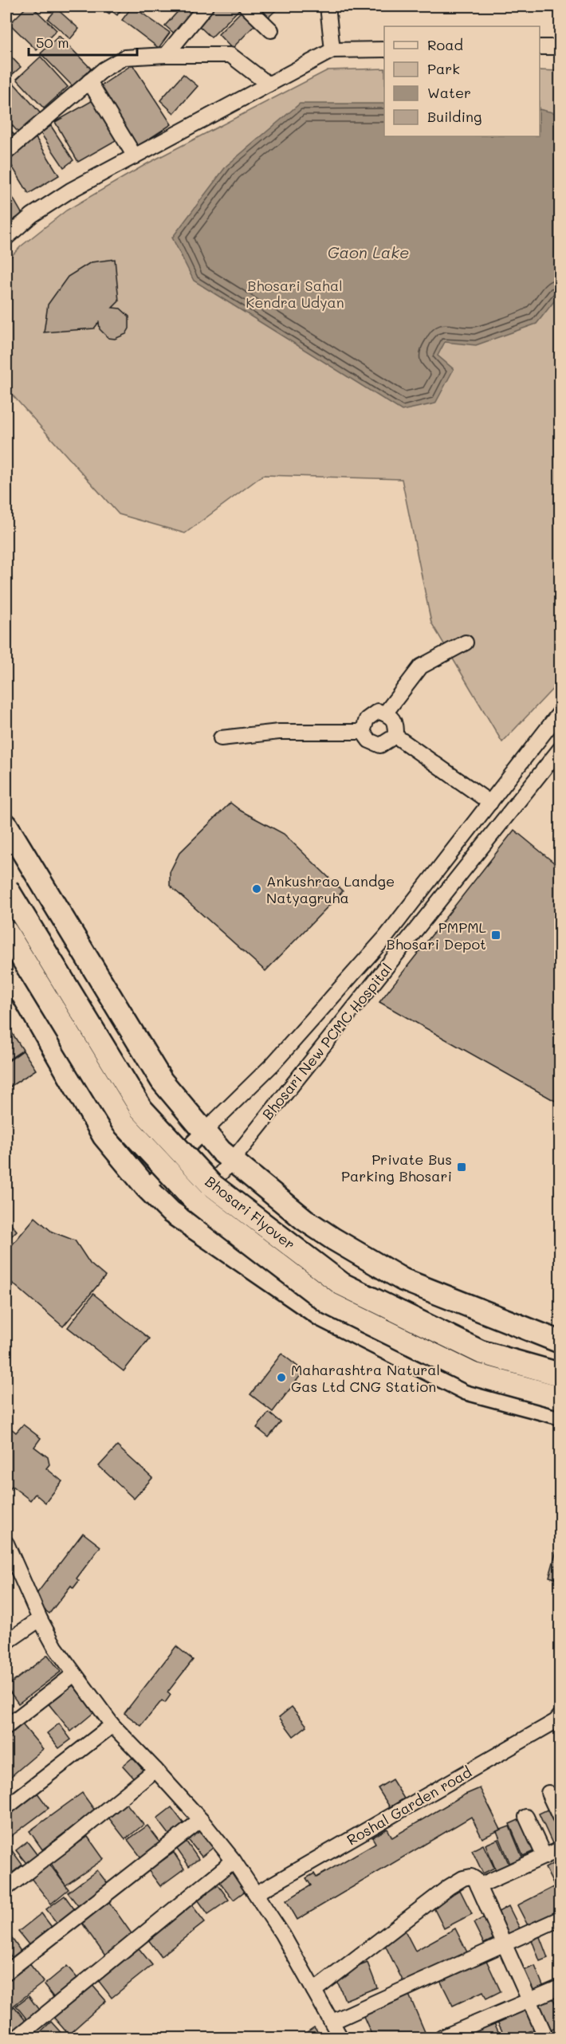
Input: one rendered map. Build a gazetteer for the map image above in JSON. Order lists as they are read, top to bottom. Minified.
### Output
{"streets":{"highway":["Bhosari Flyover"],"street":["Bhosari New PCMC Hospital","Roshal Garden road"]},"water":["Gaon Lake"],"parks":["Bhosari Sahal Kendra Udyan"],"places":{"other":["Ankushrao Landge Natyagruha","Maharashtra Natural Gas Ltd CNG Station"],"transit":["PMPML Bhosari Depot","Private Bus Parking Bhosari"]},"legend":["Road","Park","Water","Building"],"scale_bar":"50 m"}
